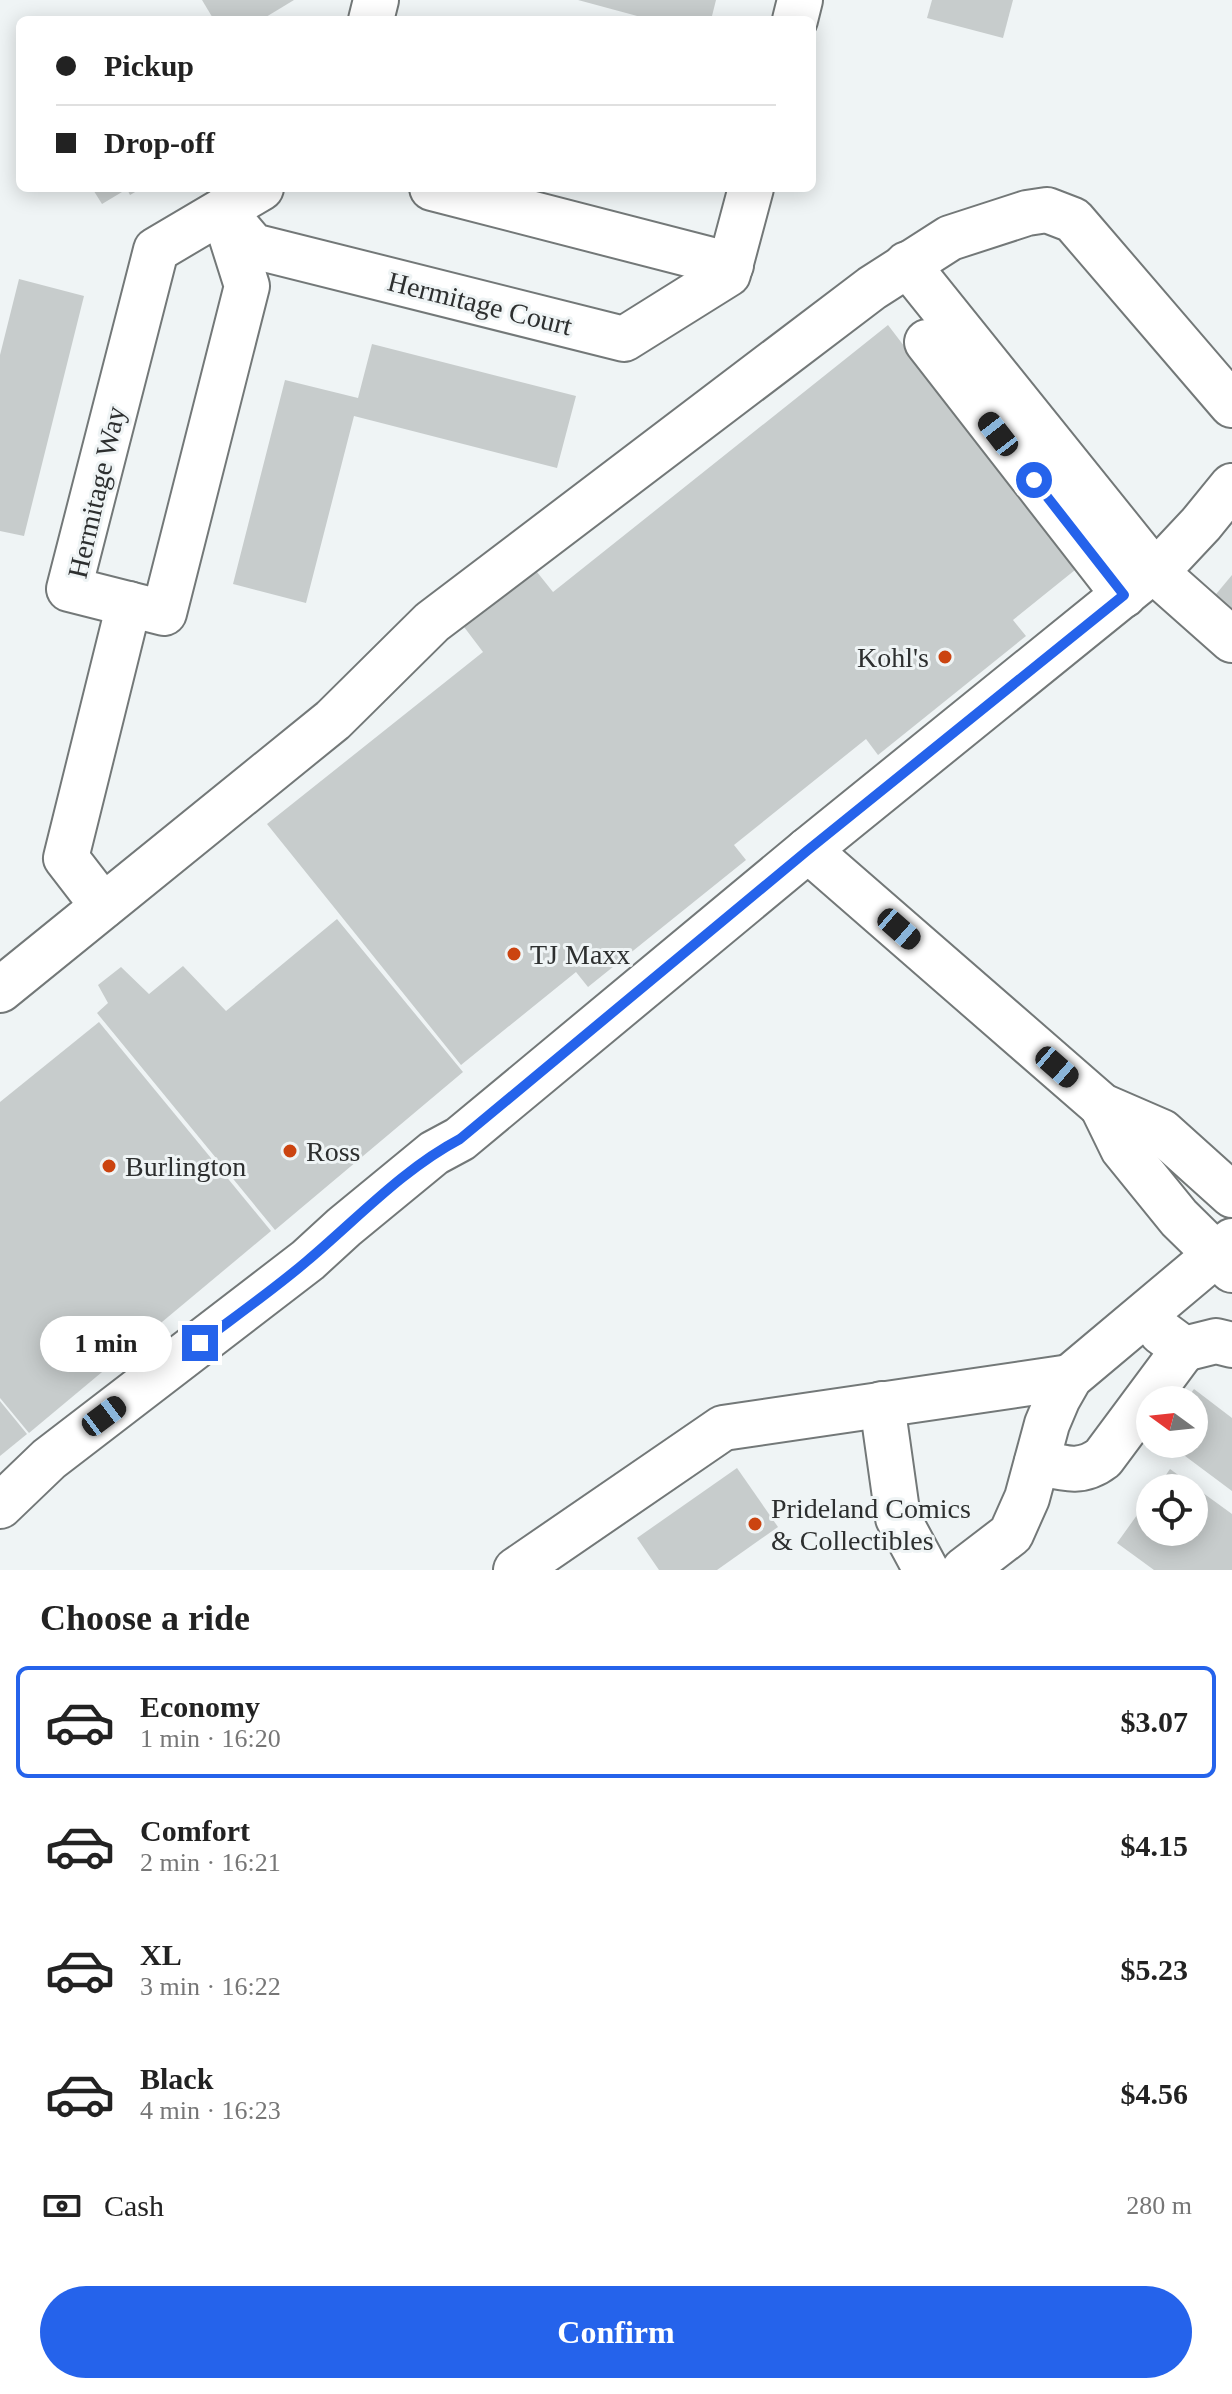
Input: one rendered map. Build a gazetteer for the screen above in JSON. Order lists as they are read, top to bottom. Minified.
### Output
{"streets":{"street":["Hermitage Court","Hermitage Way"]},"crossings":[["Hermitage Court","Hermitage Way"]],"places":["Kohl's","TJ Maxx","Ross","Burlington","Prideland Comics & Collectibles"],"north":"left","page":{"banner":["Pickup","Drop-off"],"bubble":"1 min","heading":"Choose a ride","list":[{"name":"Economy","note":"1 min · 16:20","value":"$3.07"},{"name":"Comfort","note":"2 min · 16:21","value":"$4.15"},{"name":"XL","note":"3 min · 16:22","value":"$5.23"},{"name":"Black","note":"4 min · 16:23","value":"$4.56"}],"pay":["Cash","280 m"],"buttons":"Confirm"}}
